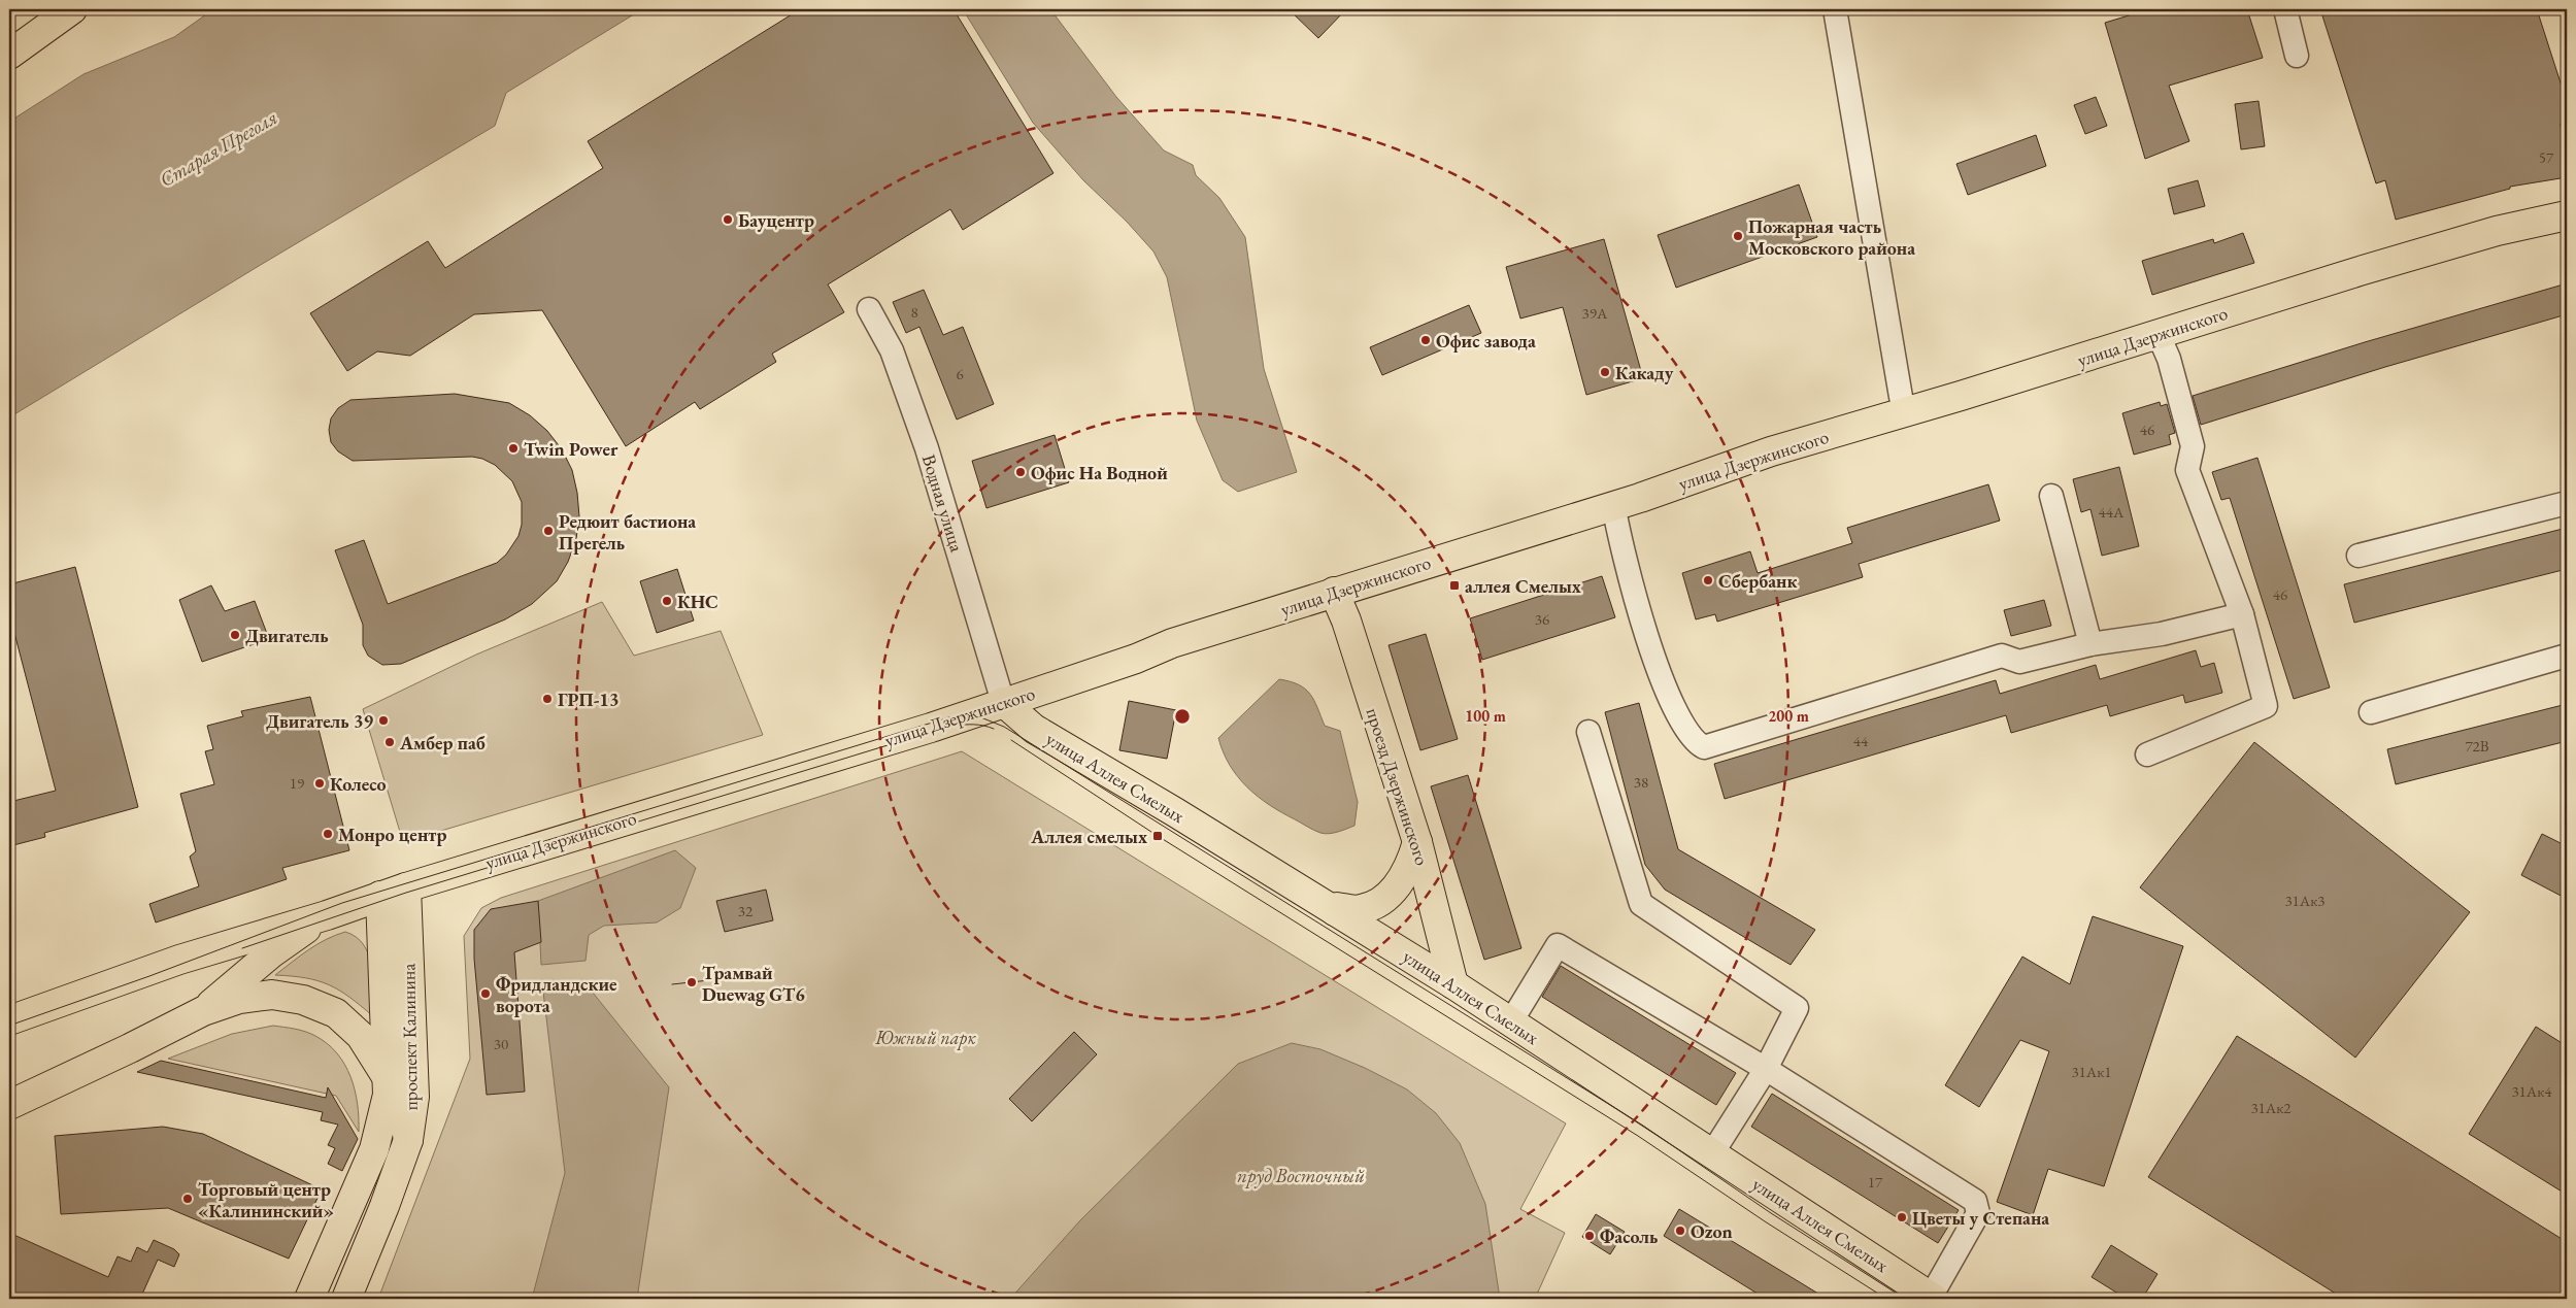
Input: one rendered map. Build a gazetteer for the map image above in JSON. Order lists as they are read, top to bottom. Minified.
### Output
{"streets":{"main road":["улица Дзержинского","улица Аллея Смелых","проезд Дзержинского","проспект Калинина"],"street":["Водная улица"]},"crossings":[["улица Дзержинского","Водная улица"],["улица Дзержинского","улица Аллея Смелых"],["улица Дзержинского","проезд Дзержинского"],["улица Дзержинского","проспект Калинина"],["Водная улица","улица Аллея Смелых"],["улица Аллея Смелых","проезд Дзержинского"]],"water":["Старая Преголя","пруд Восточный"],"parks":["Южный парк"],"places":{"other":["Бауцентр","Пожарная часть Московского района","Офис завода","Какаду","Twin Power","Офис На Водной","Редюит бастиона Прегель","Сбербанк","КНС","Двигатель","ГРП-13","Двигатель 39","Амбер паб","Колесо","Монро центр","Трамвай Duewag GT6","Фридландские ворота","Торговый центр «Калининский»","Цветы у Степана","Ozon","Фасоль"],"transit":["аллея Смелых","Аллея смелых"]},"house_numbers":["57","8","39А","6","46","44А","46","36","44","72В","38","19","31Ак3","32","30","31Ак1","31Ак4","31Ак2","17"],"rings":["100 m","200 m"]}
